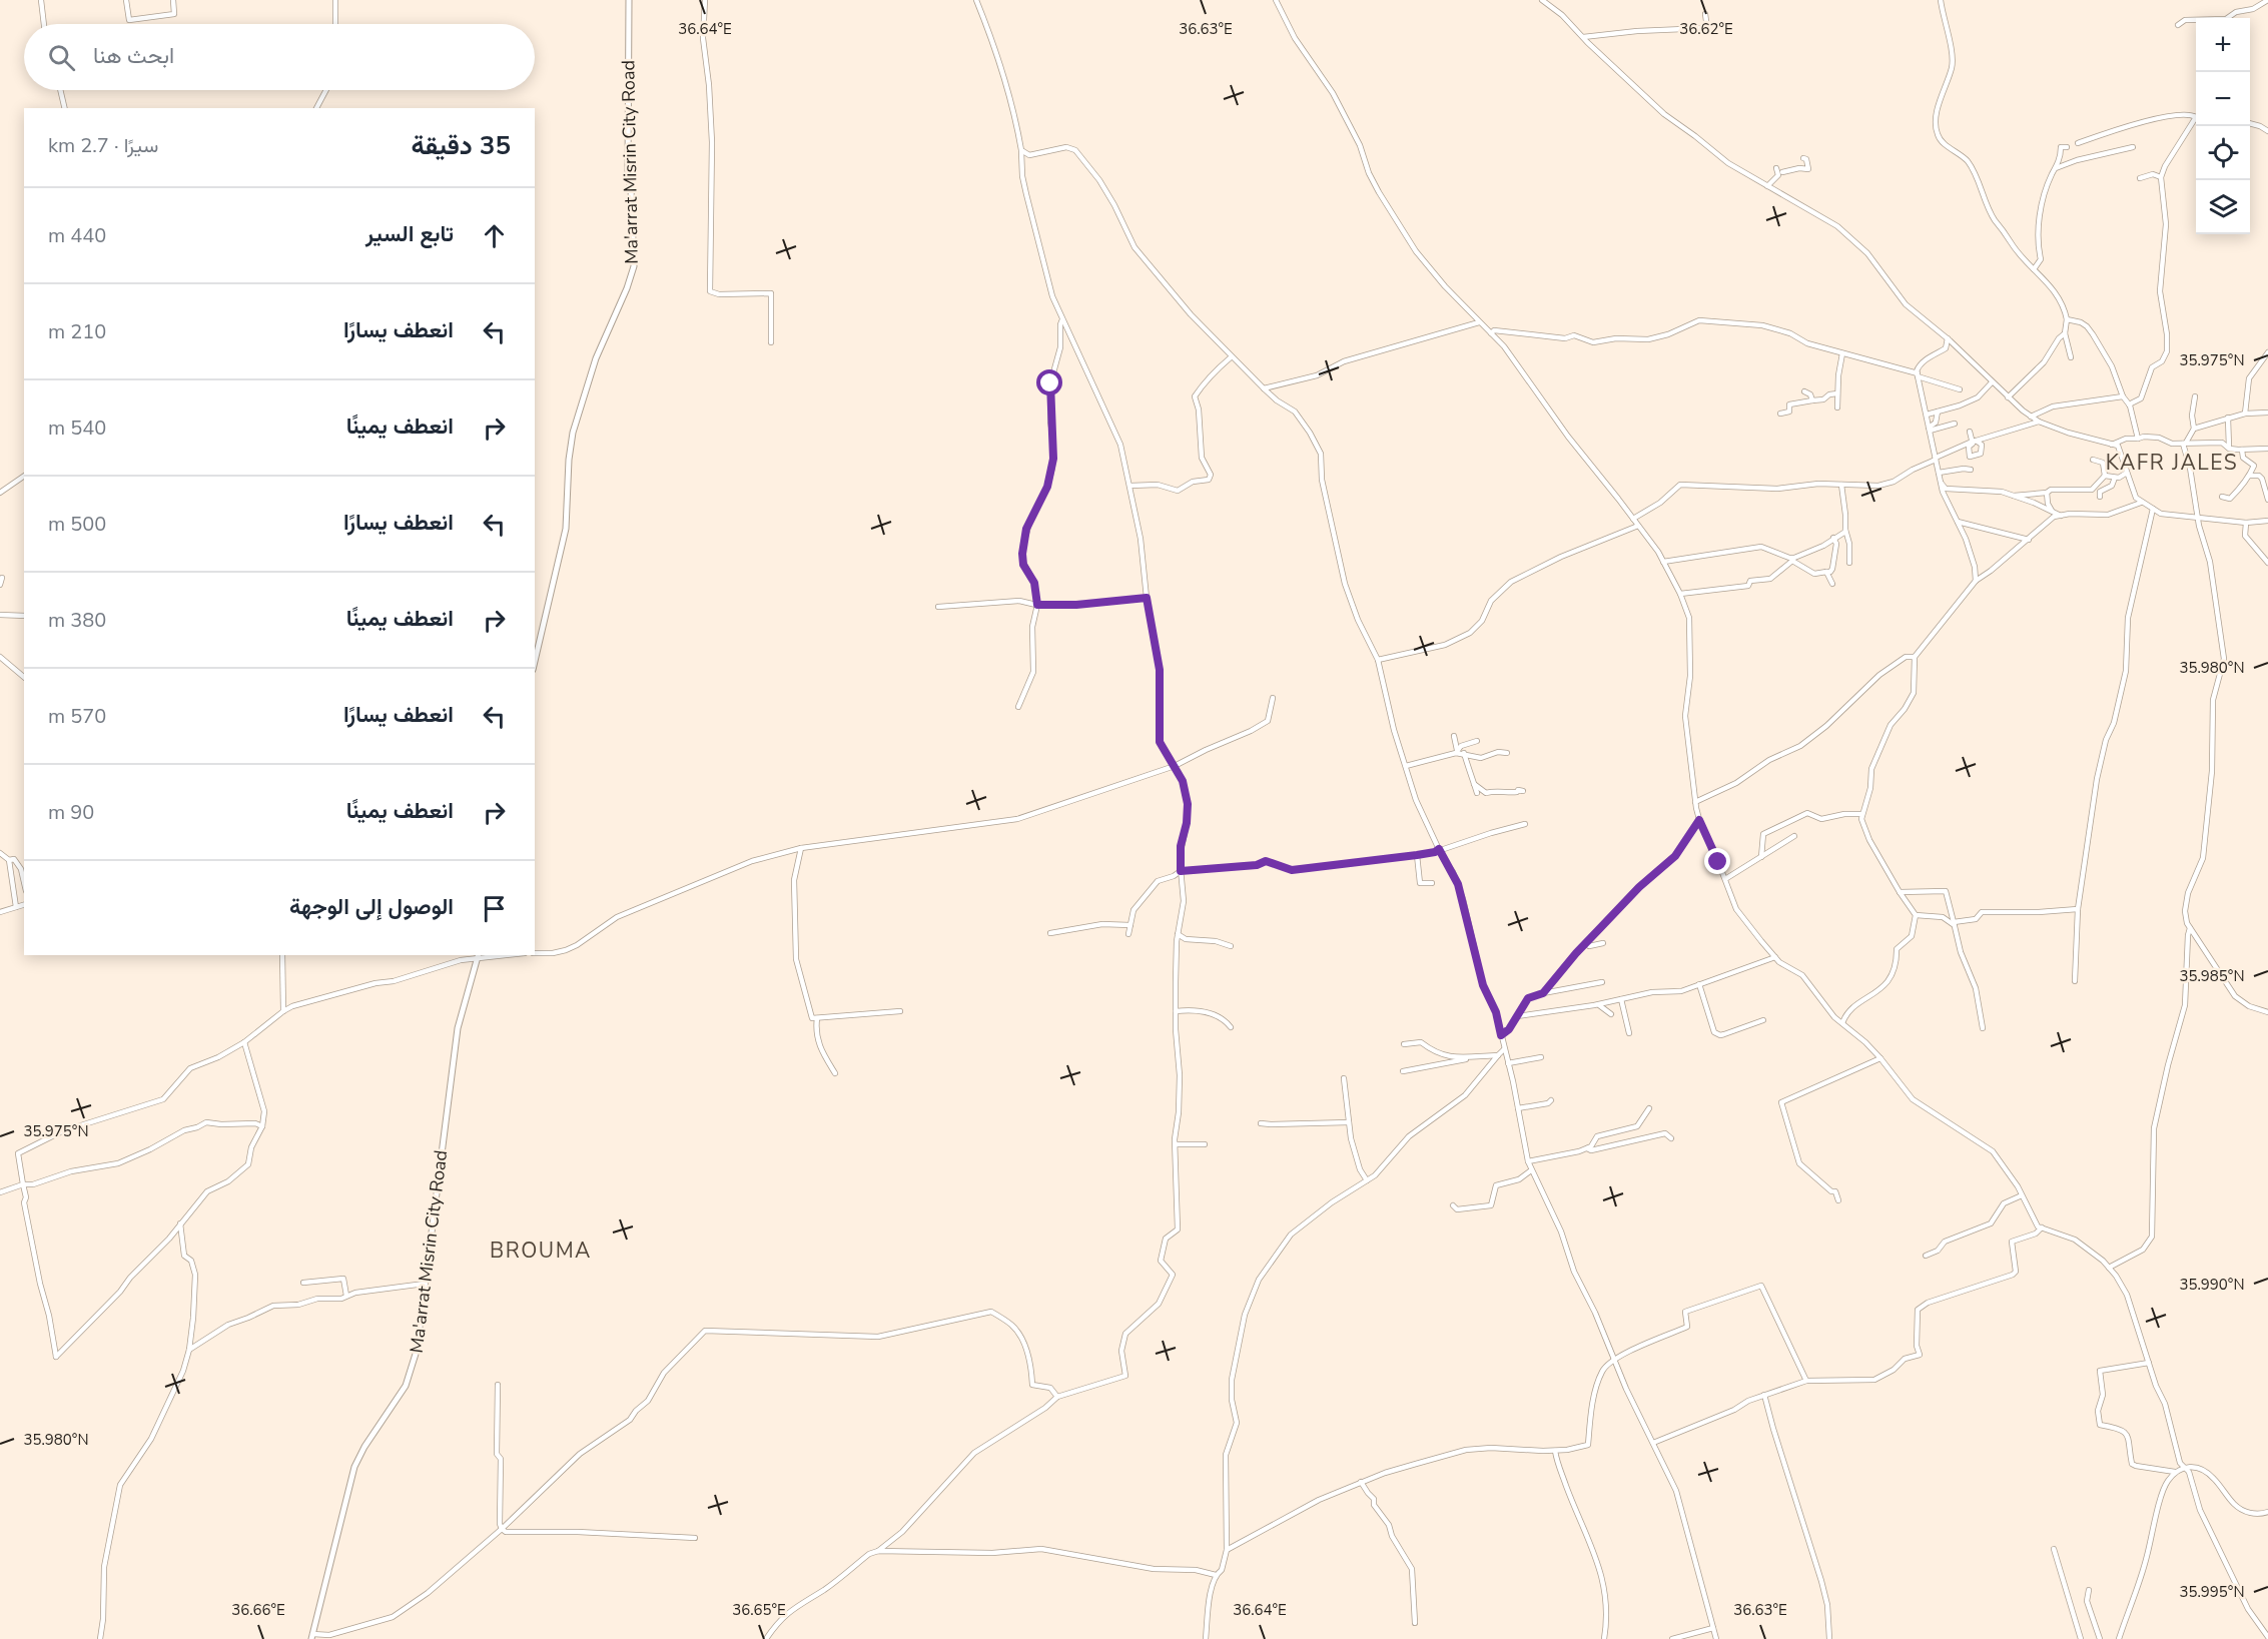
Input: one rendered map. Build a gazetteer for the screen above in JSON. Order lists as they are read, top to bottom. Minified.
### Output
{"streets":{"main road":["Ma'arrat Misrin City Road"]},"districts":["KAFR JALES","BROUMA"],"page":{"map_buttons":["+","−"],"search":"ابحث هنا","heading":["35 دقيقة","سيرًا · 2.7 km"],"list":[["تابع السير","440 m"],["انعطف يسارًا","210 m"],["انعطف يمينًا","540 m"],["انعطف يسارًا","500 m"],["انعطف يمينًا","380 m"],["انعطف يسارًا","570 m"],["انعطف يمينًا","90 m"],"الوصول إلى الوجهة"]},"coordinates":["36.64°E","36.63°E","36.62°E","35.975°N","35.980°N","35.985°N","35.990°N","35.995°N","36.66°E","36.65°E"]}
